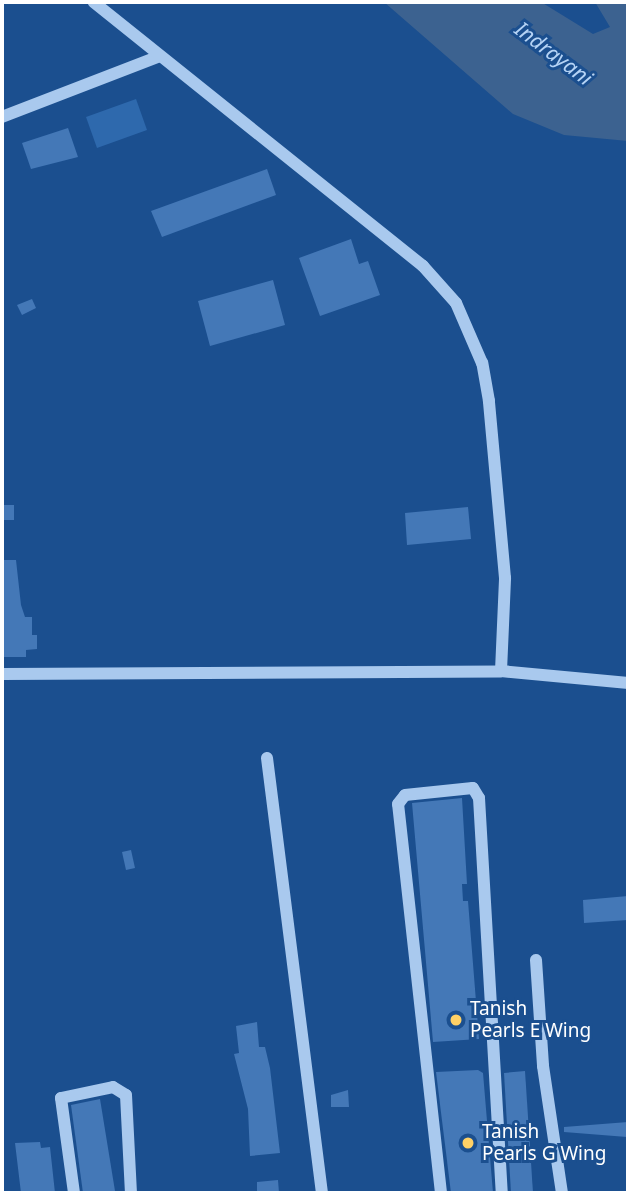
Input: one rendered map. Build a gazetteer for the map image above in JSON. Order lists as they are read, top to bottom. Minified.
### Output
{"water":["Indrayani"],"places":["Tanish Pearls E Wing","Tanish Pearls G Wing"]}
